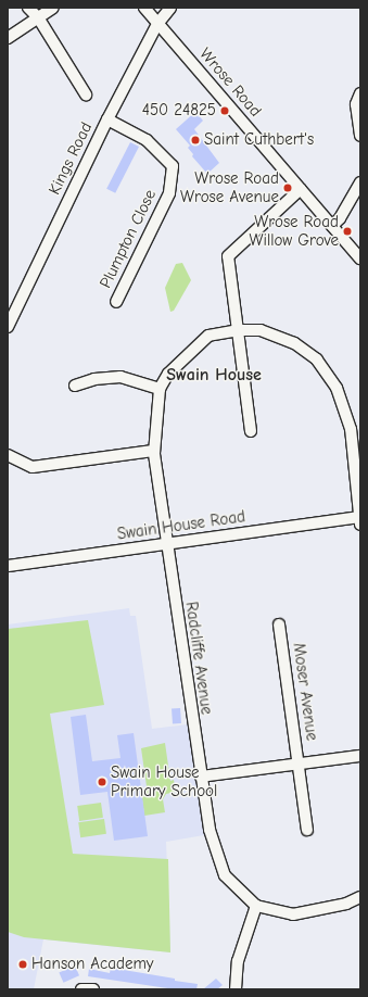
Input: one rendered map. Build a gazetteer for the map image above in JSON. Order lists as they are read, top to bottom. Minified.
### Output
{"streets":{"street":["Wrose Road","Kings Road","Plumpton Close","Swain House Road","Radcliffe Avenue","Moser Avenue"]},"crossings":[["Wrose Road","Kings Road"],["Kings Road","Plumpton Close"],["Swain House Road","Radcliffe Avenue"]],"districts":["Swain House"],"places":["450 24825","Saint Cuthbert's","Wrose Road Wrose Avenue","Wrose Road Willow Grove","Swain House Primary School","Hanson Academy"]}
